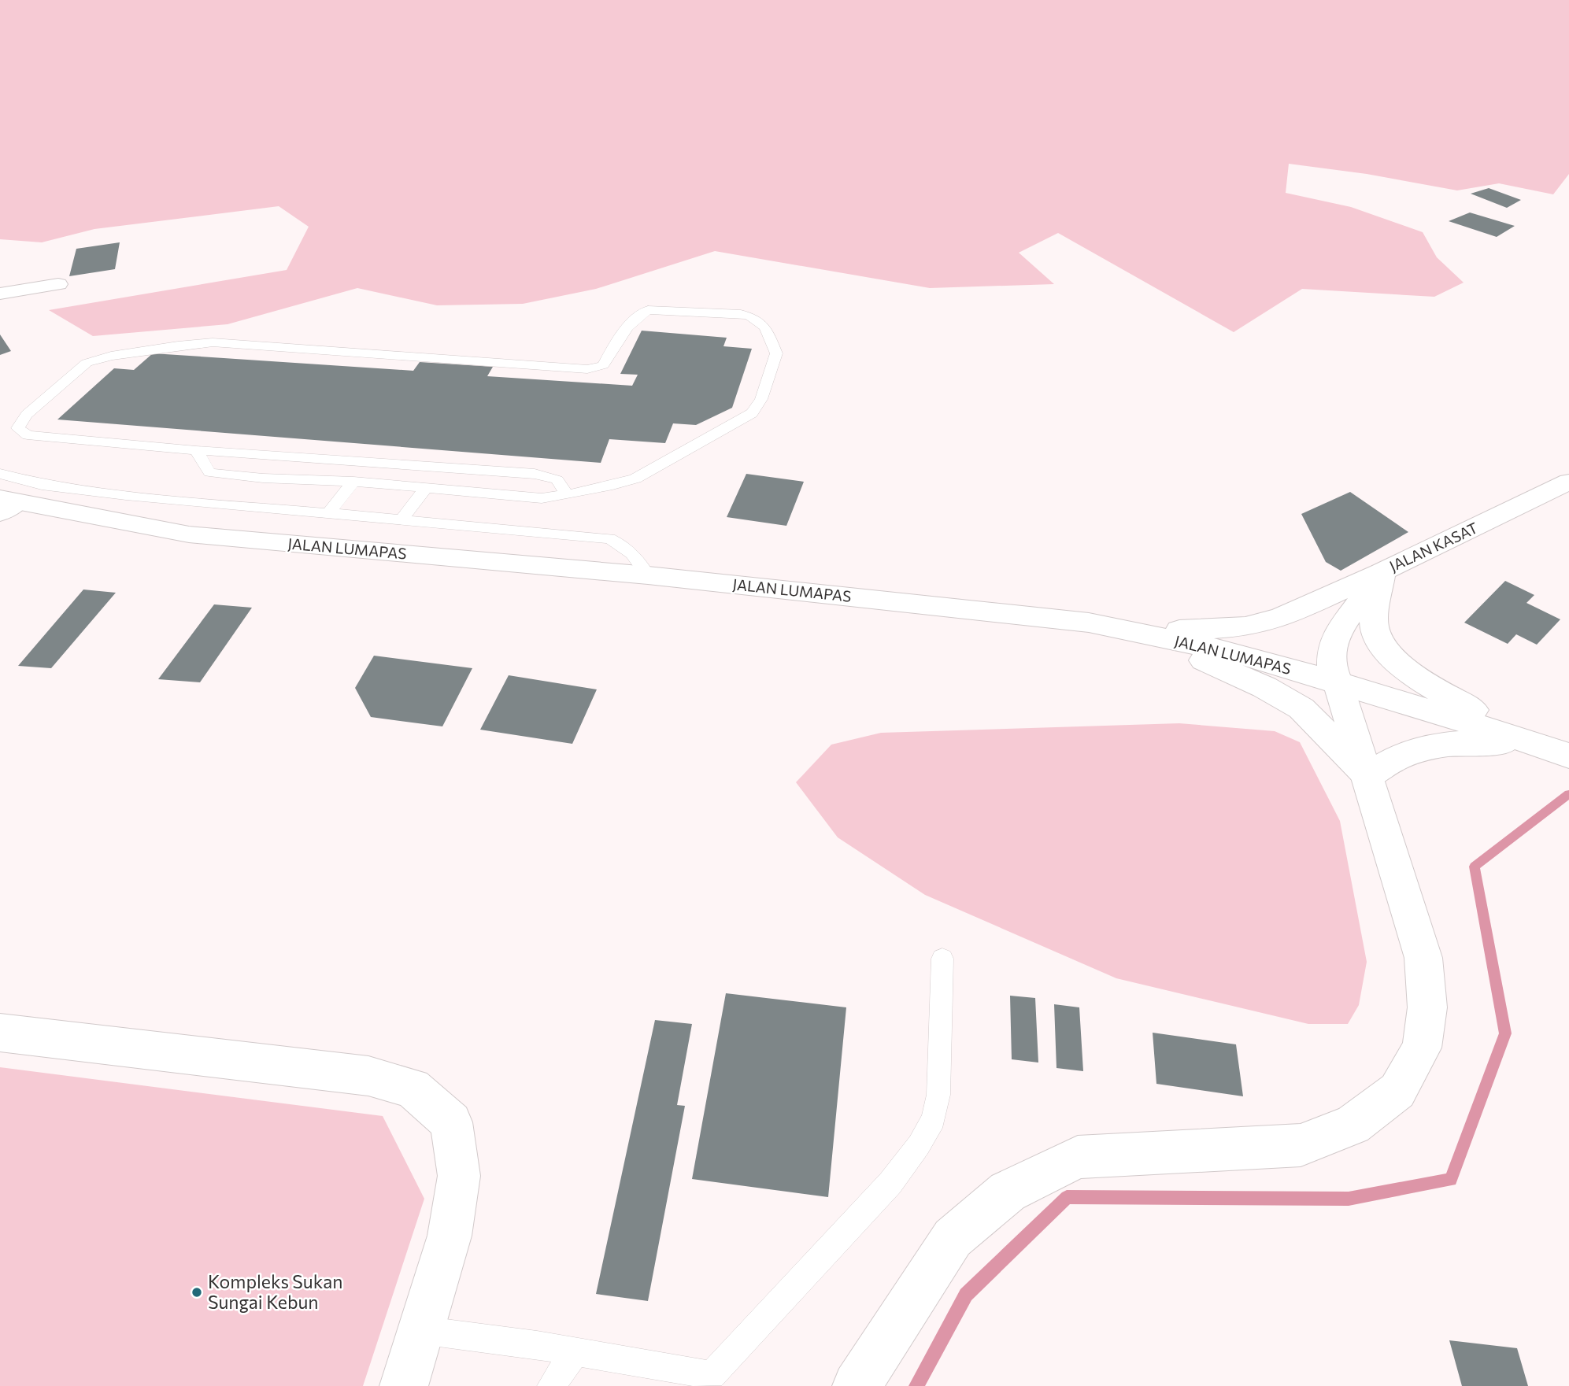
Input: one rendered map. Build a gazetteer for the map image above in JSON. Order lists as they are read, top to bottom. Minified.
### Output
{"streets":{"main road":["JALAN KASAT","JALAN LUMAPAS"]},"crossings":[["JALAN KASAT","JALAN LUMAPAS"]],"places":["Kompleks Sukan Sungai Kebun"]}
